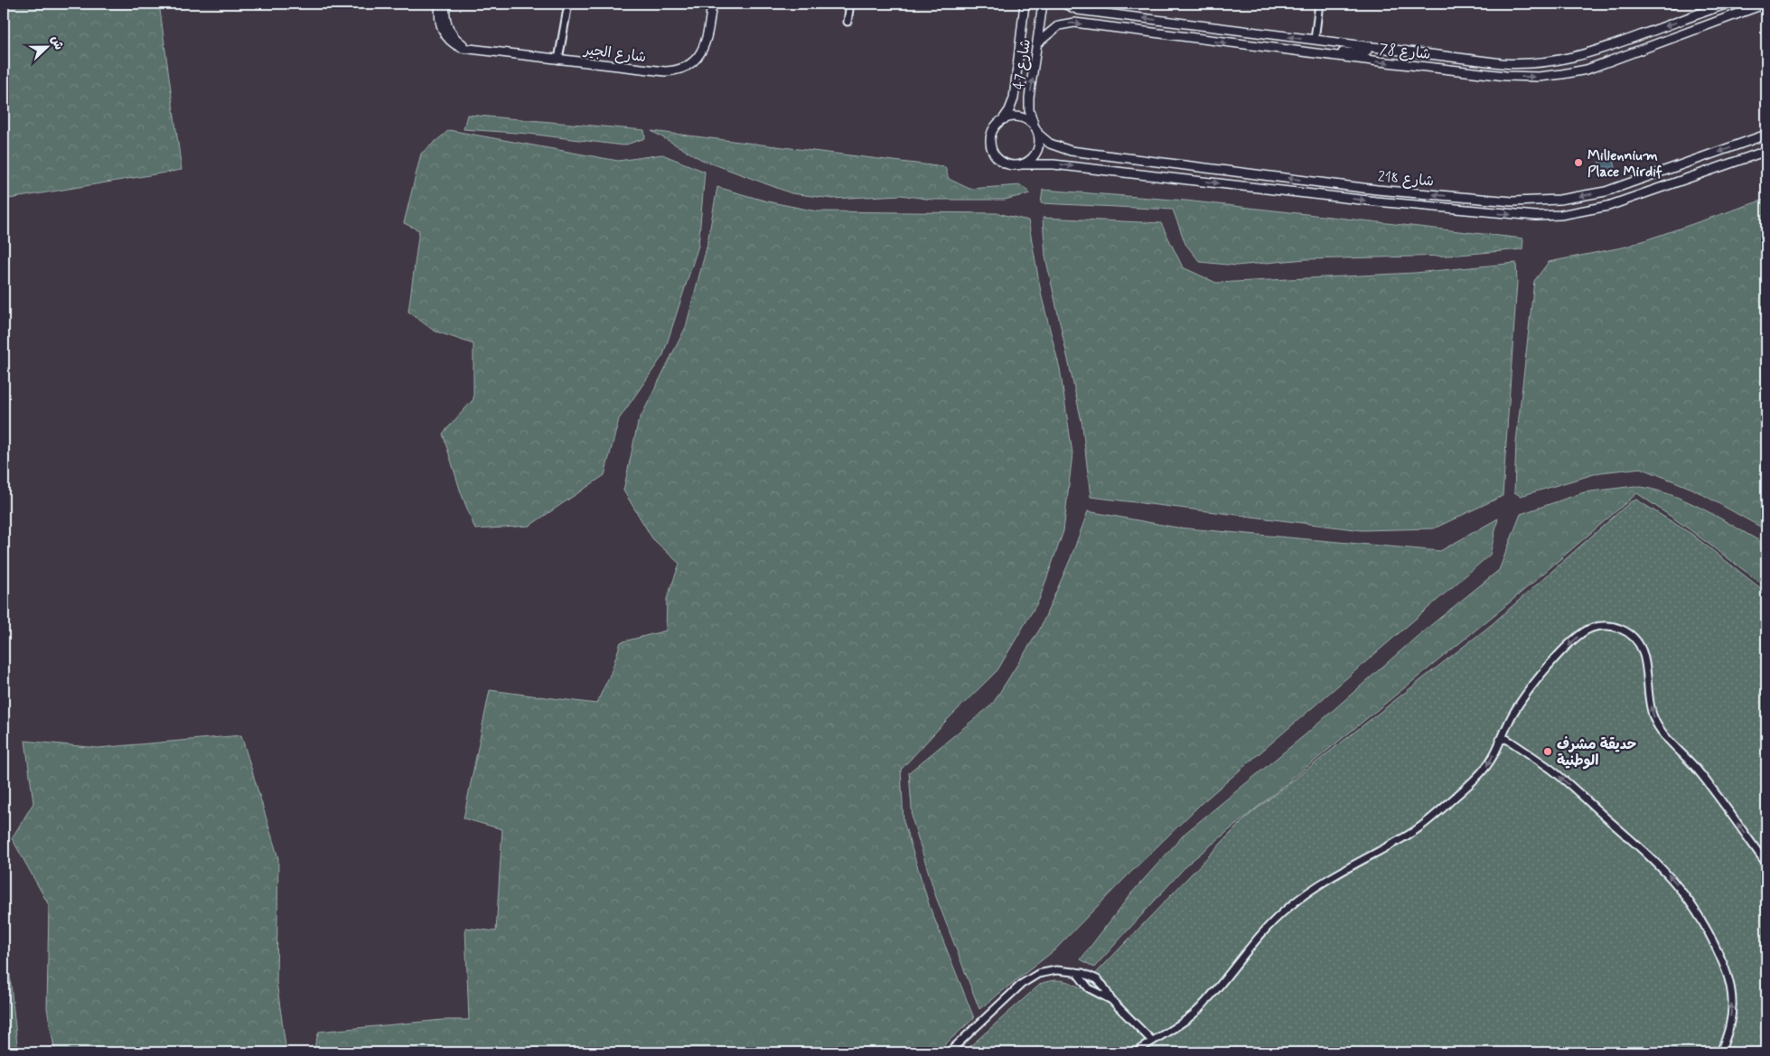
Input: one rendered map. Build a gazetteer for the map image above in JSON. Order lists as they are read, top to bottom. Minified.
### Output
{"streets":{"street":["شارع 78","شارع الجير","شارع 47","شارع 218"]},"crossings":[["شارع 78","شارع 47"],["شارع 47","شارع 218"]],"places":["Millennium Place Mirdif","حديقة مشرف الوطنية"],"north":"right"}
